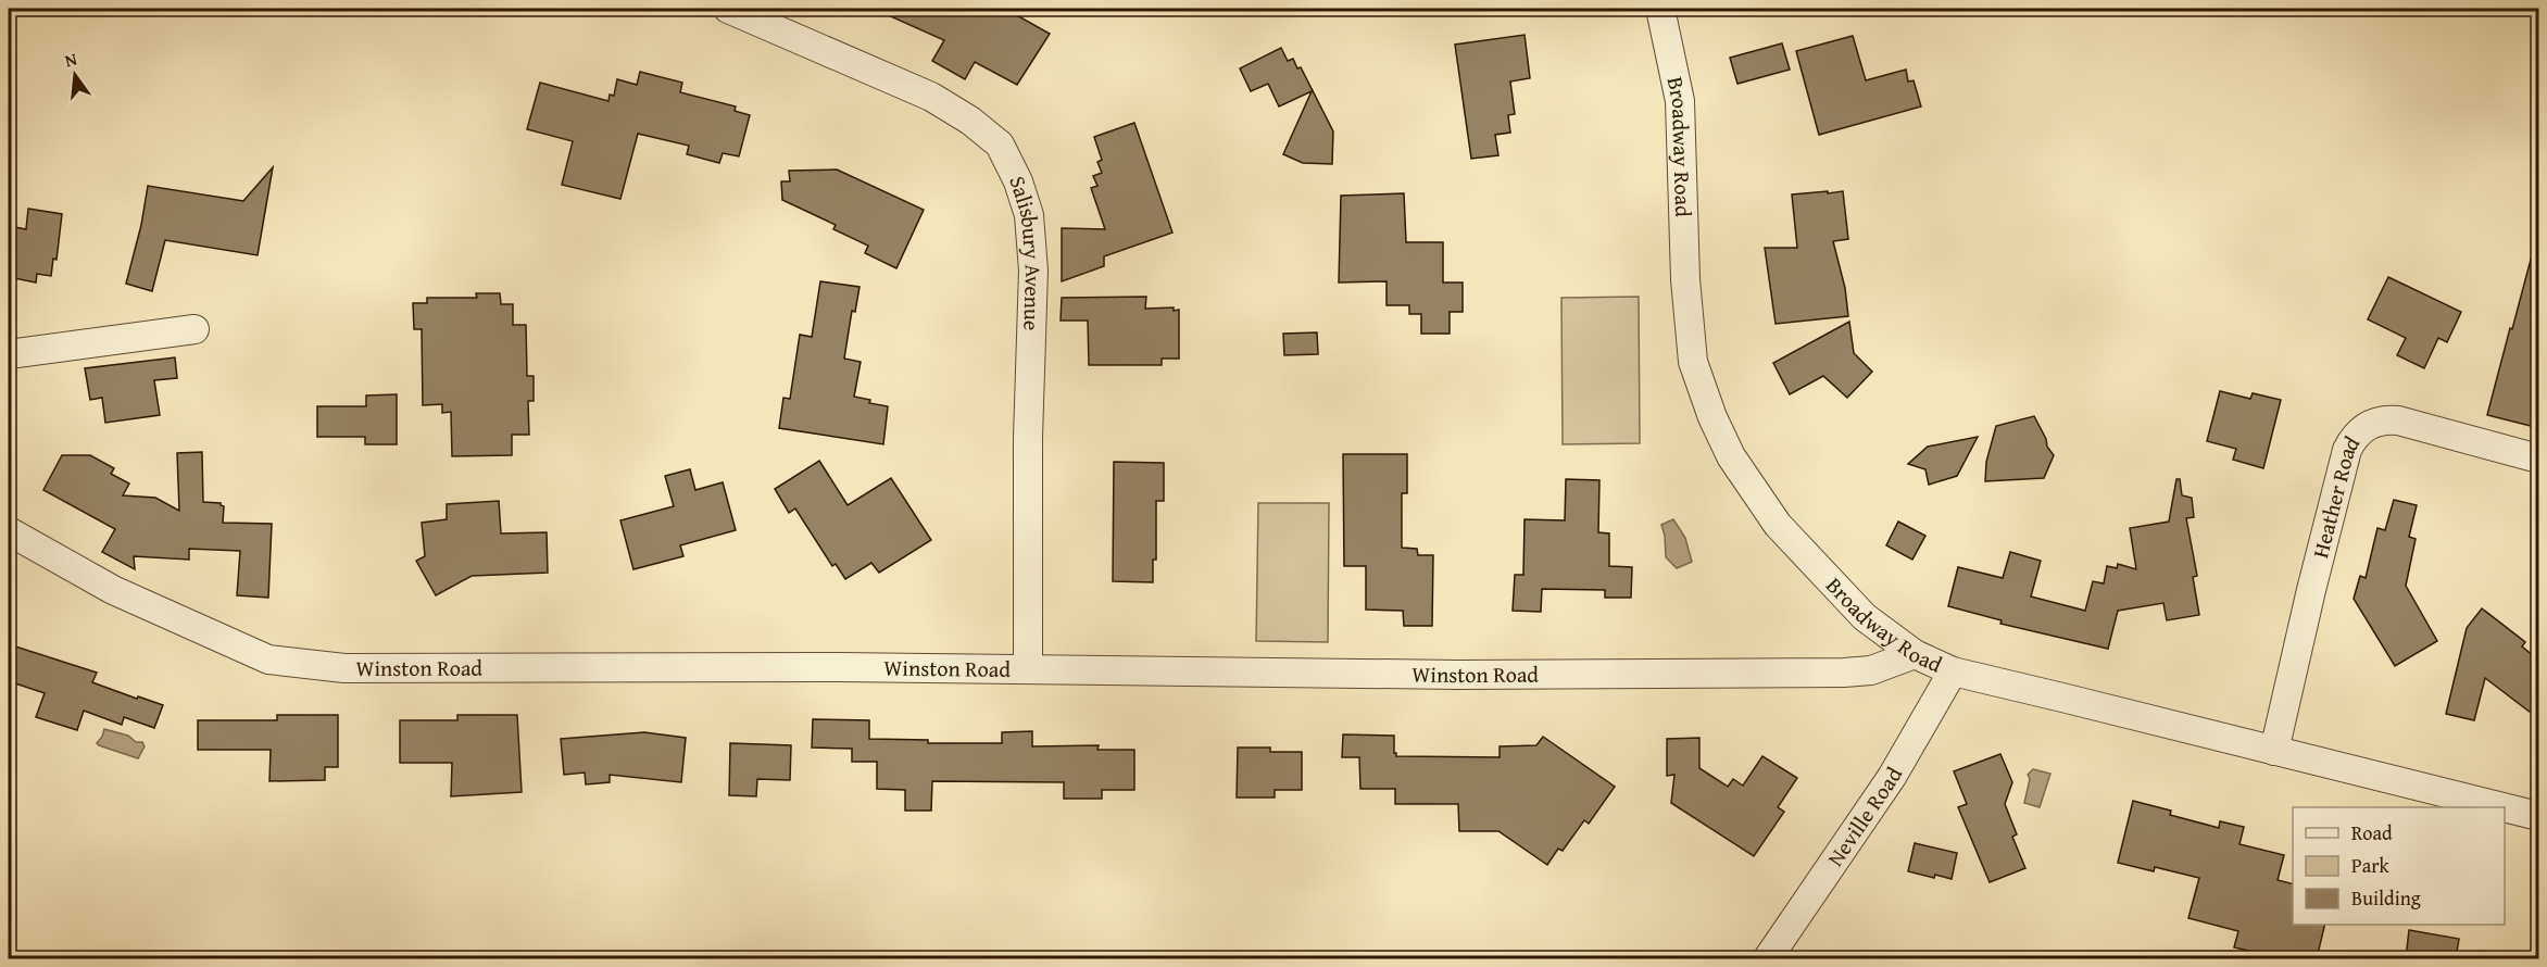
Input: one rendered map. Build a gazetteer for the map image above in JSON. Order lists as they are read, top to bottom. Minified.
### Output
{"streets":{"street":["Broadway Road","Salisbury Avenue","Heather Road","Winston Road","Neville Road"]},"crossings":[["Broadway Road","Heather Road"],["Broadway Road","Winston Road"],["Broadway Road","Neville Road"],["Salisbury Avenue","Winston Road"]],"legend":["Road","Park","Building"],"north":"top"}
